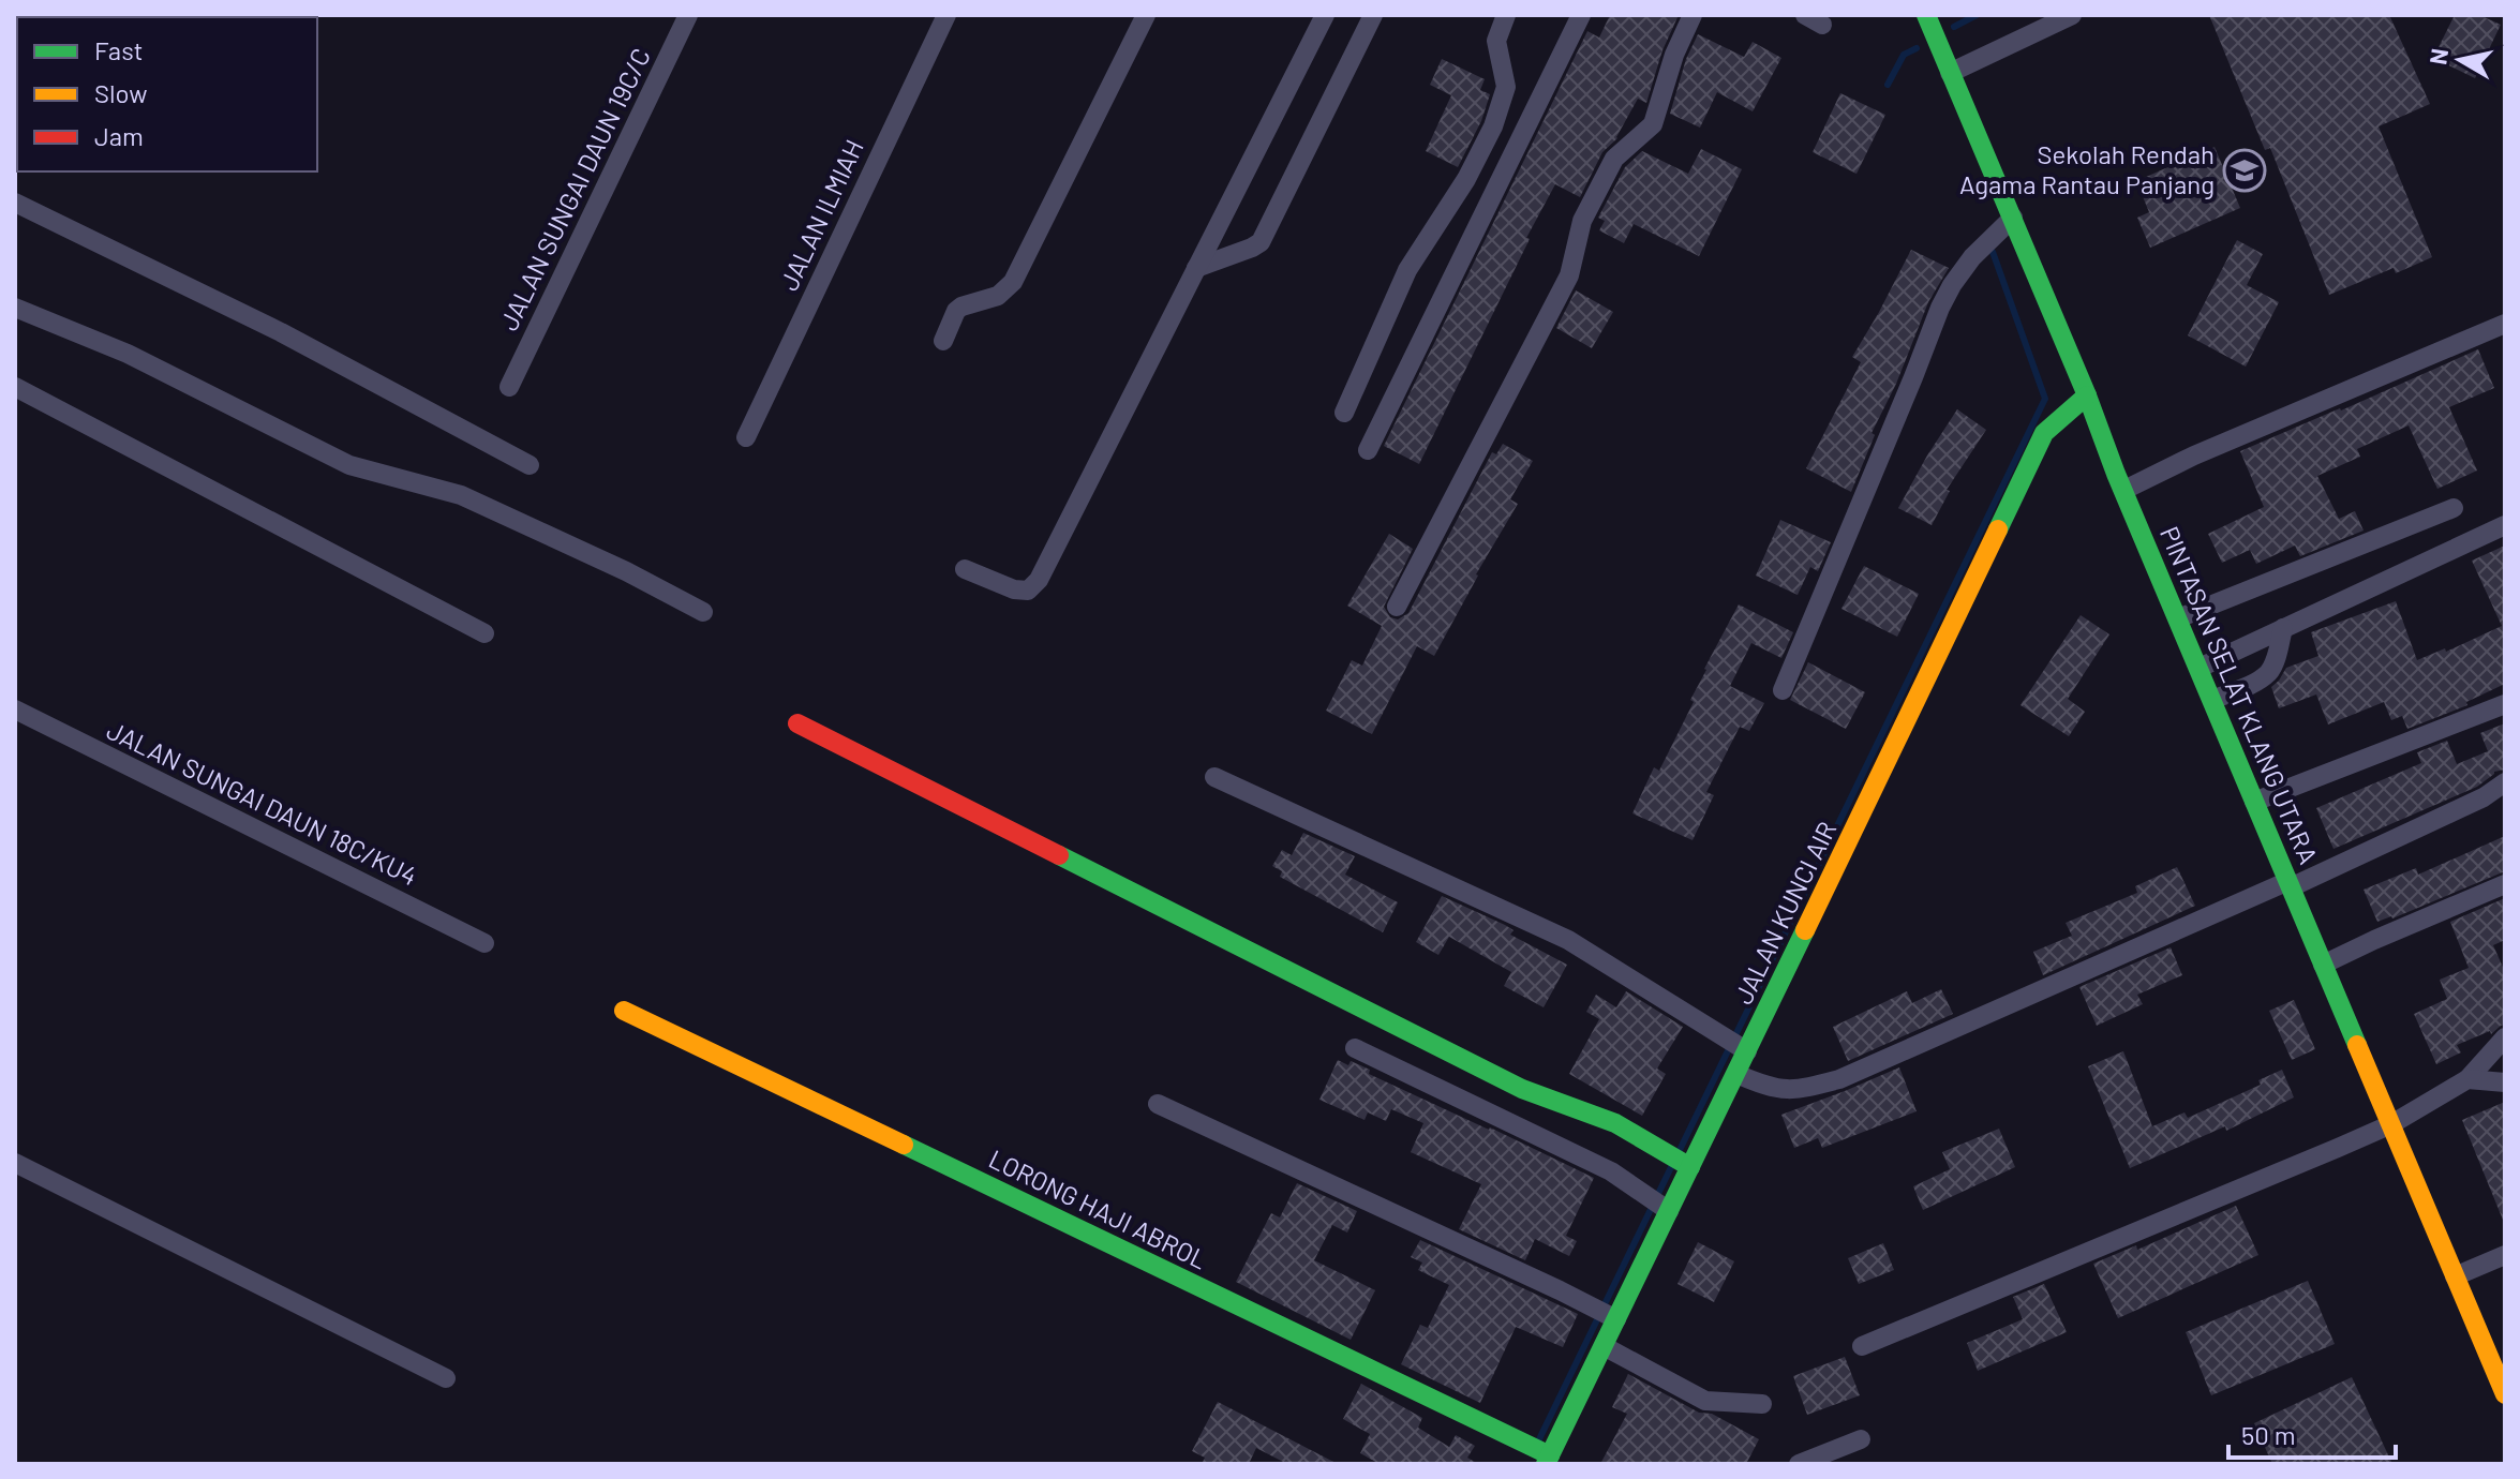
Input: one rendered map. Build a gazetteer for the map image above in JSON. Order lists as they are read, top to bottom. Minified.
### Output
{"streets":{"main road":["PINTASAN SELAT KLANG UTARA","JALAN KUNCI AIR","LORONG HAJI ABROL"],"street":["JALAN SUNGAI DAUN 19C/C","JALAN ILMIAH","JALAN SUNGAI DAUN 18C/KU4"]},"crossings":[["PINTASAN SELAT KLANG UTARA","JALAN KUNCI AIR"],["JALAN KUNCI AIR","LORONG HAJI ABROL"]],"places":{"school or university":["Sekolah Rendah Agama Rantau Panjang"]},"legend":["Fast","Slow","Jam"],"scale_bar":"50 m","north":"left"}
